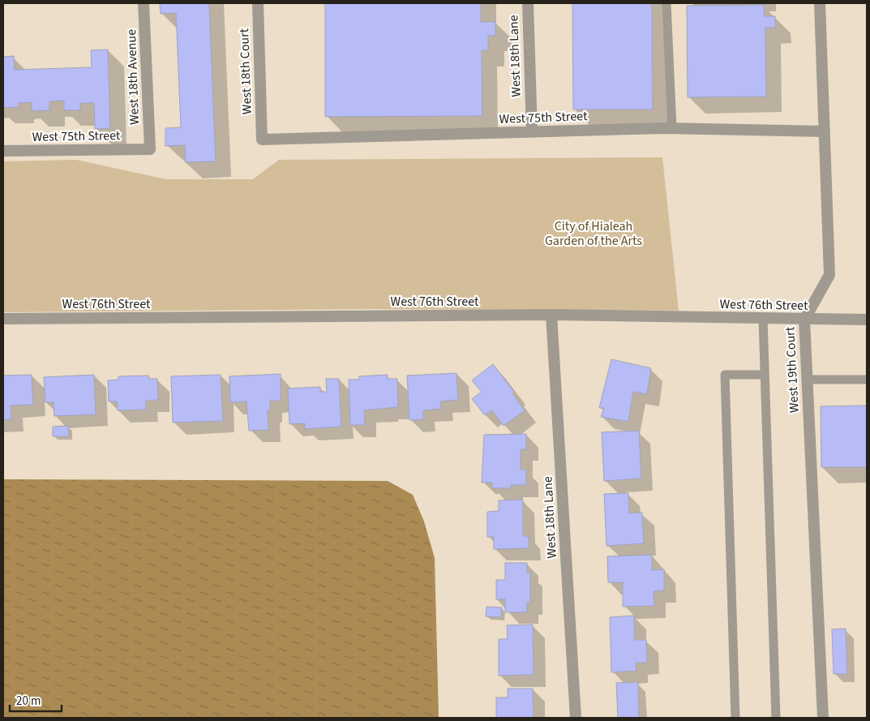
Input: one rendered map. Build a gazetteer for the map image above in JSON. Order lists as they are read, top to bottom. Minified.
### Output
{"streets":{"street":["West 18th Lane","West 18th Court","West 18th Avenue","West 75th Street","West 76th Street","West 19th Court"]},"crossings":[["West 18th Lane","West 75th Street"],["West 18th Lane","West 76th Street"],["West 18th Court","West 75th Street"],["West 18th Avenue","West 75th Street"],["West 75th Street","West 19th Court"],["West 76th Street","West 19th Court"]],"parks":["City of Hialeah Garden of the Arts"],"scale_bar":"20 m"}
